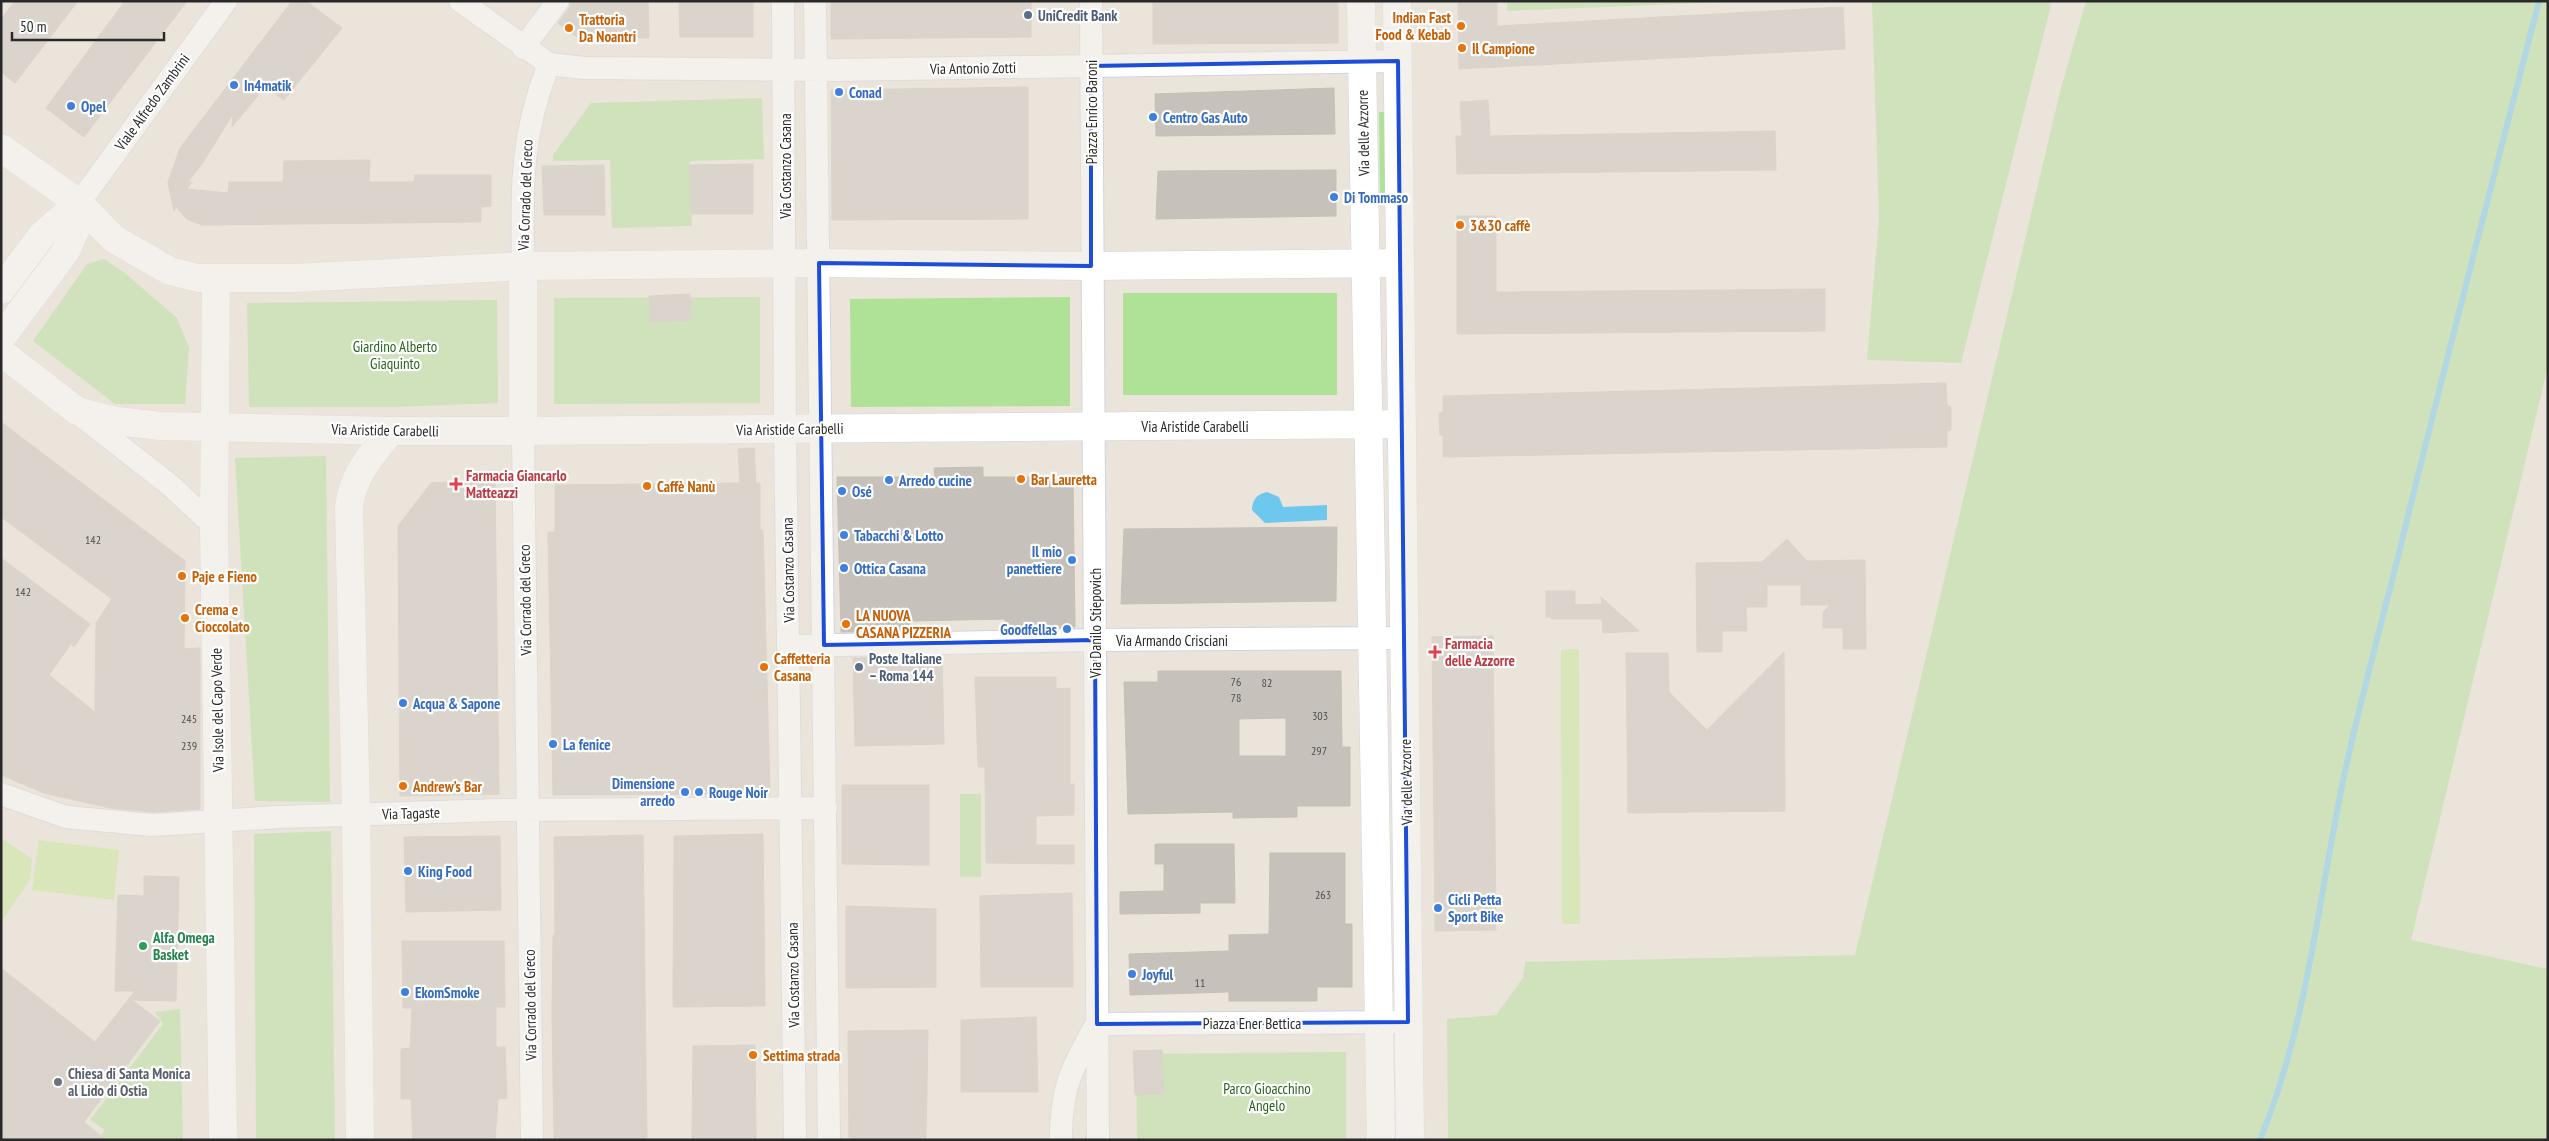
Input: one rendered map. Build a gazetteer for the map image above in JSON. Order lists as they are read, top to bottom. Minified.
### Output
{"streets":{"street":["Via Antonio Zotti","Viale Alfredo Zambrini","Piazza Enrico Baroni","Via delle Azzorre","Via Costanzo Casana","Via Corrado del Greco","Via Aristide Carabelli","Via Danilo Stiepovich","Via Armando Crisciani","Via Isole del Capo Verde","Via Tagaste","Piazza Ener Bettica"]},"crossings":[["Via Antonio Zotti","Piazza Enrico Baroni"],["Via Antonio Zotti","Via delle Azzorre"],["Via Antonio Zotti","Via Costanzo Casana"],["Via Antonio Zotti","Via Corrado del Greco"],["Piazza Enrico Baroni","Via Danilo Stiepovich"],["Via delle Azzorre","Via Aristide Carabelli"],["Via delle Azzorre","Via Armando Crisciani"],["Via delle Azzorre","Piazza Ener Bettica"],["Via Costanzo Casana","Via Aristide Carabelli"],["Via Costanzo Casana","Via Armando Crisciani"],["Via Costanzo Casana","Via Tagaste"],["Via Corrado del Greco","Via Aristide Carabelli"],["Via Corrado del Greco","Via Tagaste"],["Via Aristide Carabelli","Via Danilo Stiepovich"],["Via Aristide Carabelli","Via Isole del Capo Verde"],["Via Danilo Stiepovich","Via Armando Crisciani"],["Via Danilo Stiepovich","Piazza Ener Bettica"],["Via Isole del Capo Verde","Via Tagaste"]],"parks":["Giardino Alberto Giaquinto","Parco Gioacchino Angelo"],"places":{"other":["UniCredit Bank","Indian Fast Food & Kebab","Trattoria Da Noantri","Il Campione","In4matik","Conad","Opel","Centro Gas Auto","Di Tommaso","3&30 caffè","Bar Lauretta","Arredo cucine","Caffè Nanù","Osé","Tabacchi & Lotto","Il mio panettiere","Ottica Casana","Paje e Fieno","Crema e Cioccolato","LA NUOVA CASANA PIZZERIA","Goodfellas","Caffetteria Casana","Poste Italiane – Roma 144","Acqua & Sapone","La fenice","Andrew’s Bar","Dimensione arredo","Rouge Noir","King Food","Cicli Petta Sport Bike","Alfa Omega Basket","Joyful","EkomSmoke","Settima strada","Chiesa di Santa Monica al Lido di Ostia"],"health":["Farmacia Giancarlo Matteazzi","Farmacia delle Azzorre"]},"house_numbers":["142","142","76","82","78","303","245","239","297","263","11"],"scale_bar":"50 m"}
